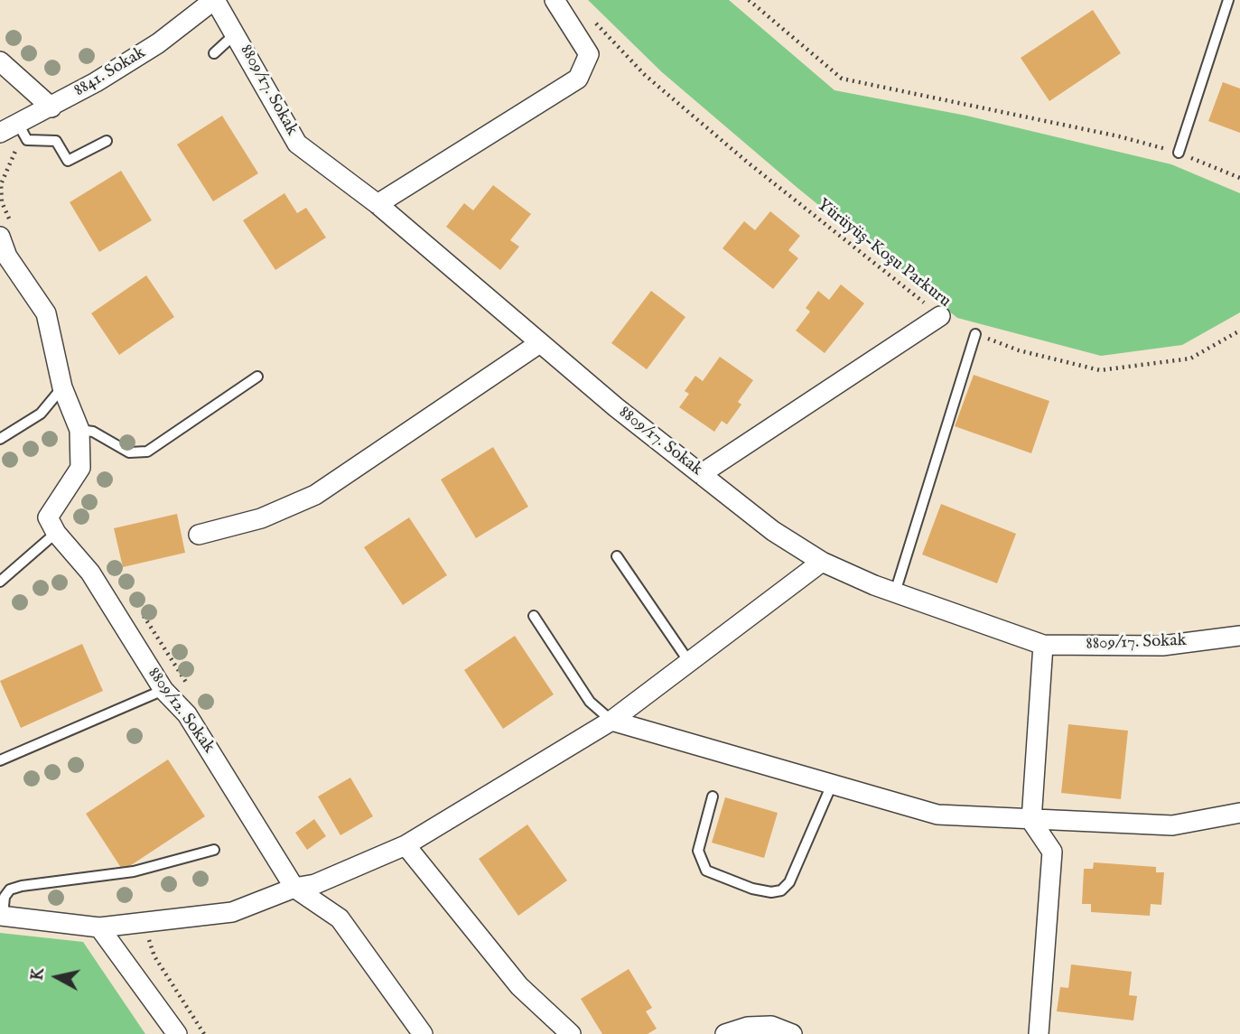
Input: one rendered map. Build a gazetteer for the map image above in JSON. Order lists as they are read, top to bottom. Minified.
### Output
{"streets":{"street":["8841. Sokak","8809/17. Sokak","8809/12. Sokak"],"path":["Yürüyüş-Koşu Parkuru"]},"crossings":[["8841. Sokak","8809/17. Sokak"]],"north":"left"}
